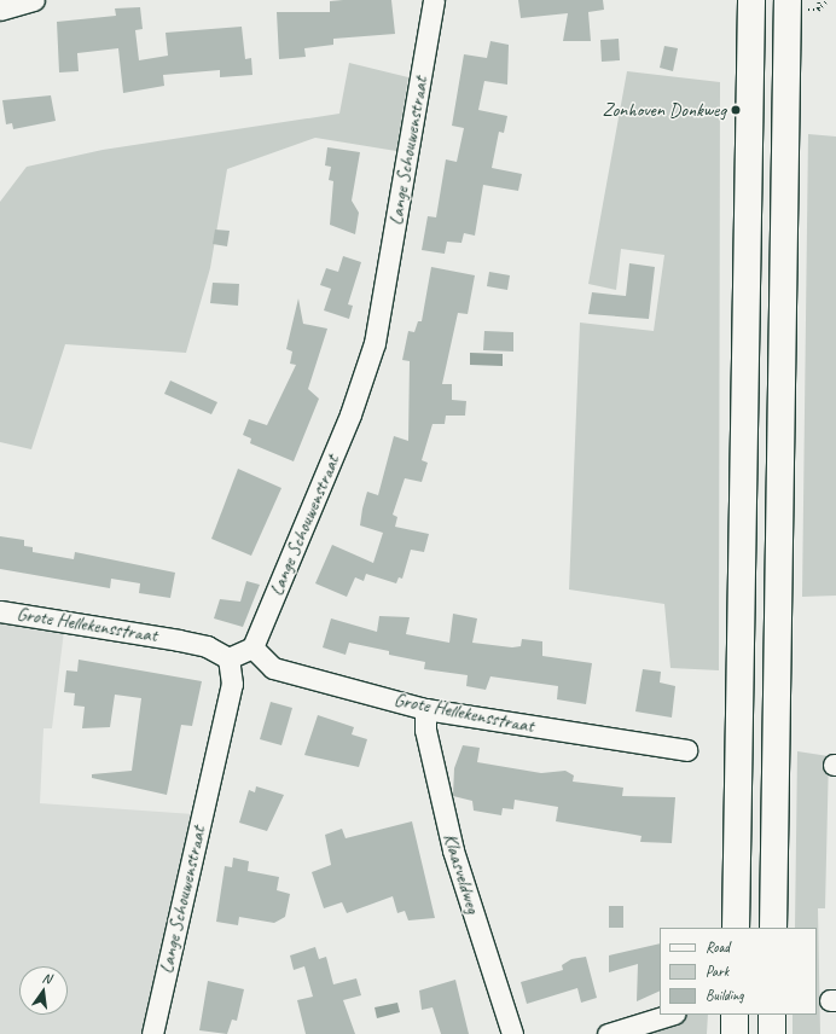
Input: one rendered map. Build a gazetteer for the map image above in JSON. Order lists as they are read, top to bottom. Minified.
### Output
{"streets":{"street":["Lange Schouwenstraat","Grote Hellekensstraat","Klaasveldweg"]},"crossings":[["Lange Schouwenstraat","Grote Hellekensstraat"],["Grote Hellekensstraat","Klaasveldweg"]],"places":["Zonhoven Donkweg"],"legend":["Road","Park","Building"],"north":"top"}
